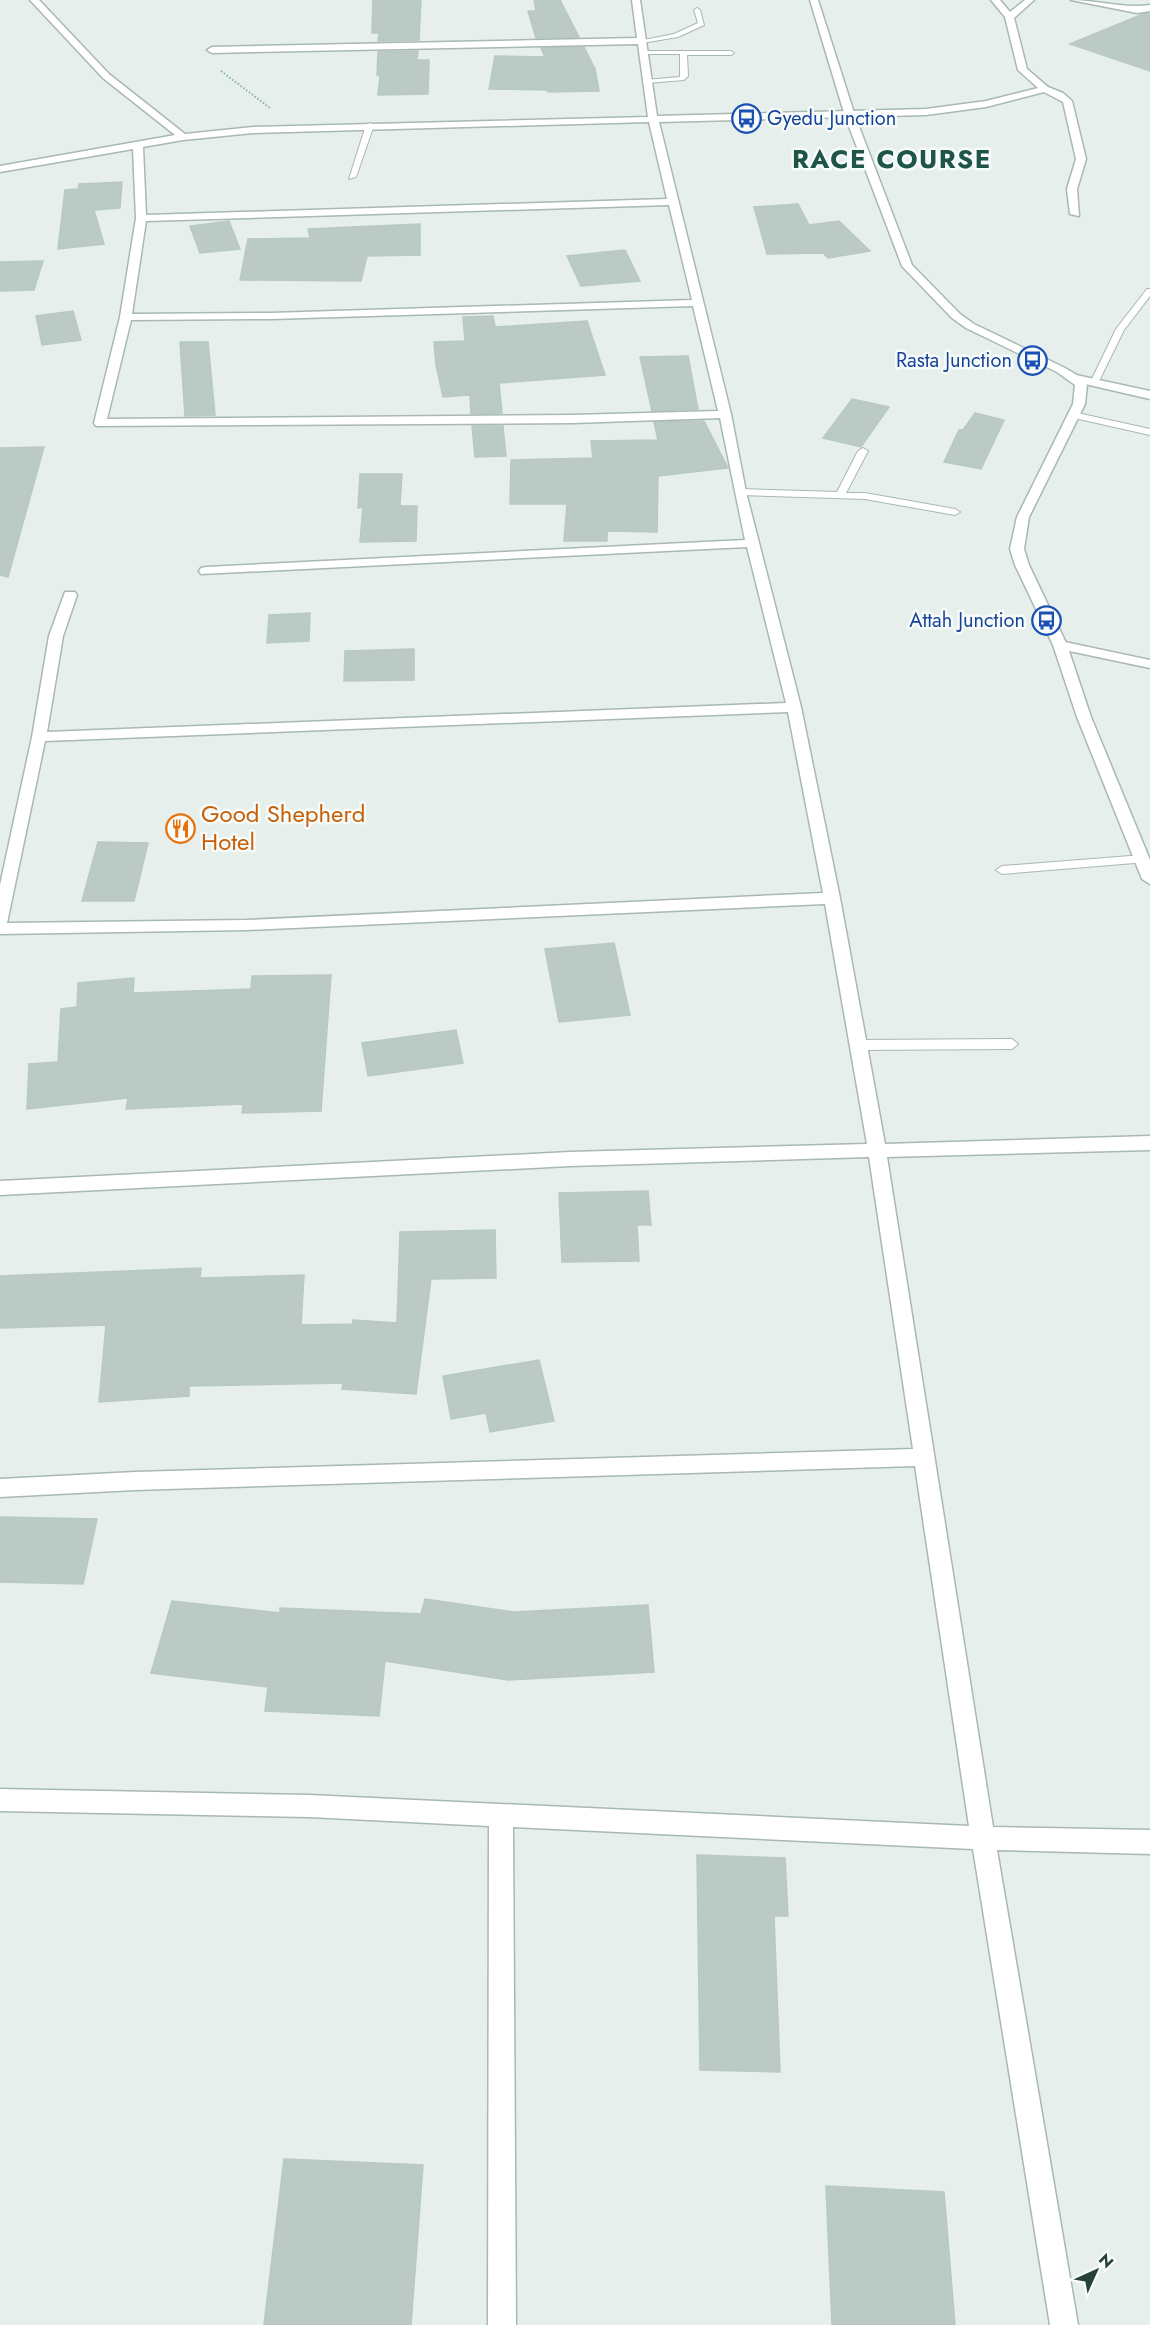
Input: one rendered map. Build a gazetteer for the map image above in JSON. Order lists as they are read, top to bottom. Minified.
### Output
{"districts":["RACE COURSE"],"places":{"bus stop":["Gyedu Junction","Rasta Junction","Attah Junction"],"restaurant":["Good Shepherd Hotel"]},"north":"top right"}
